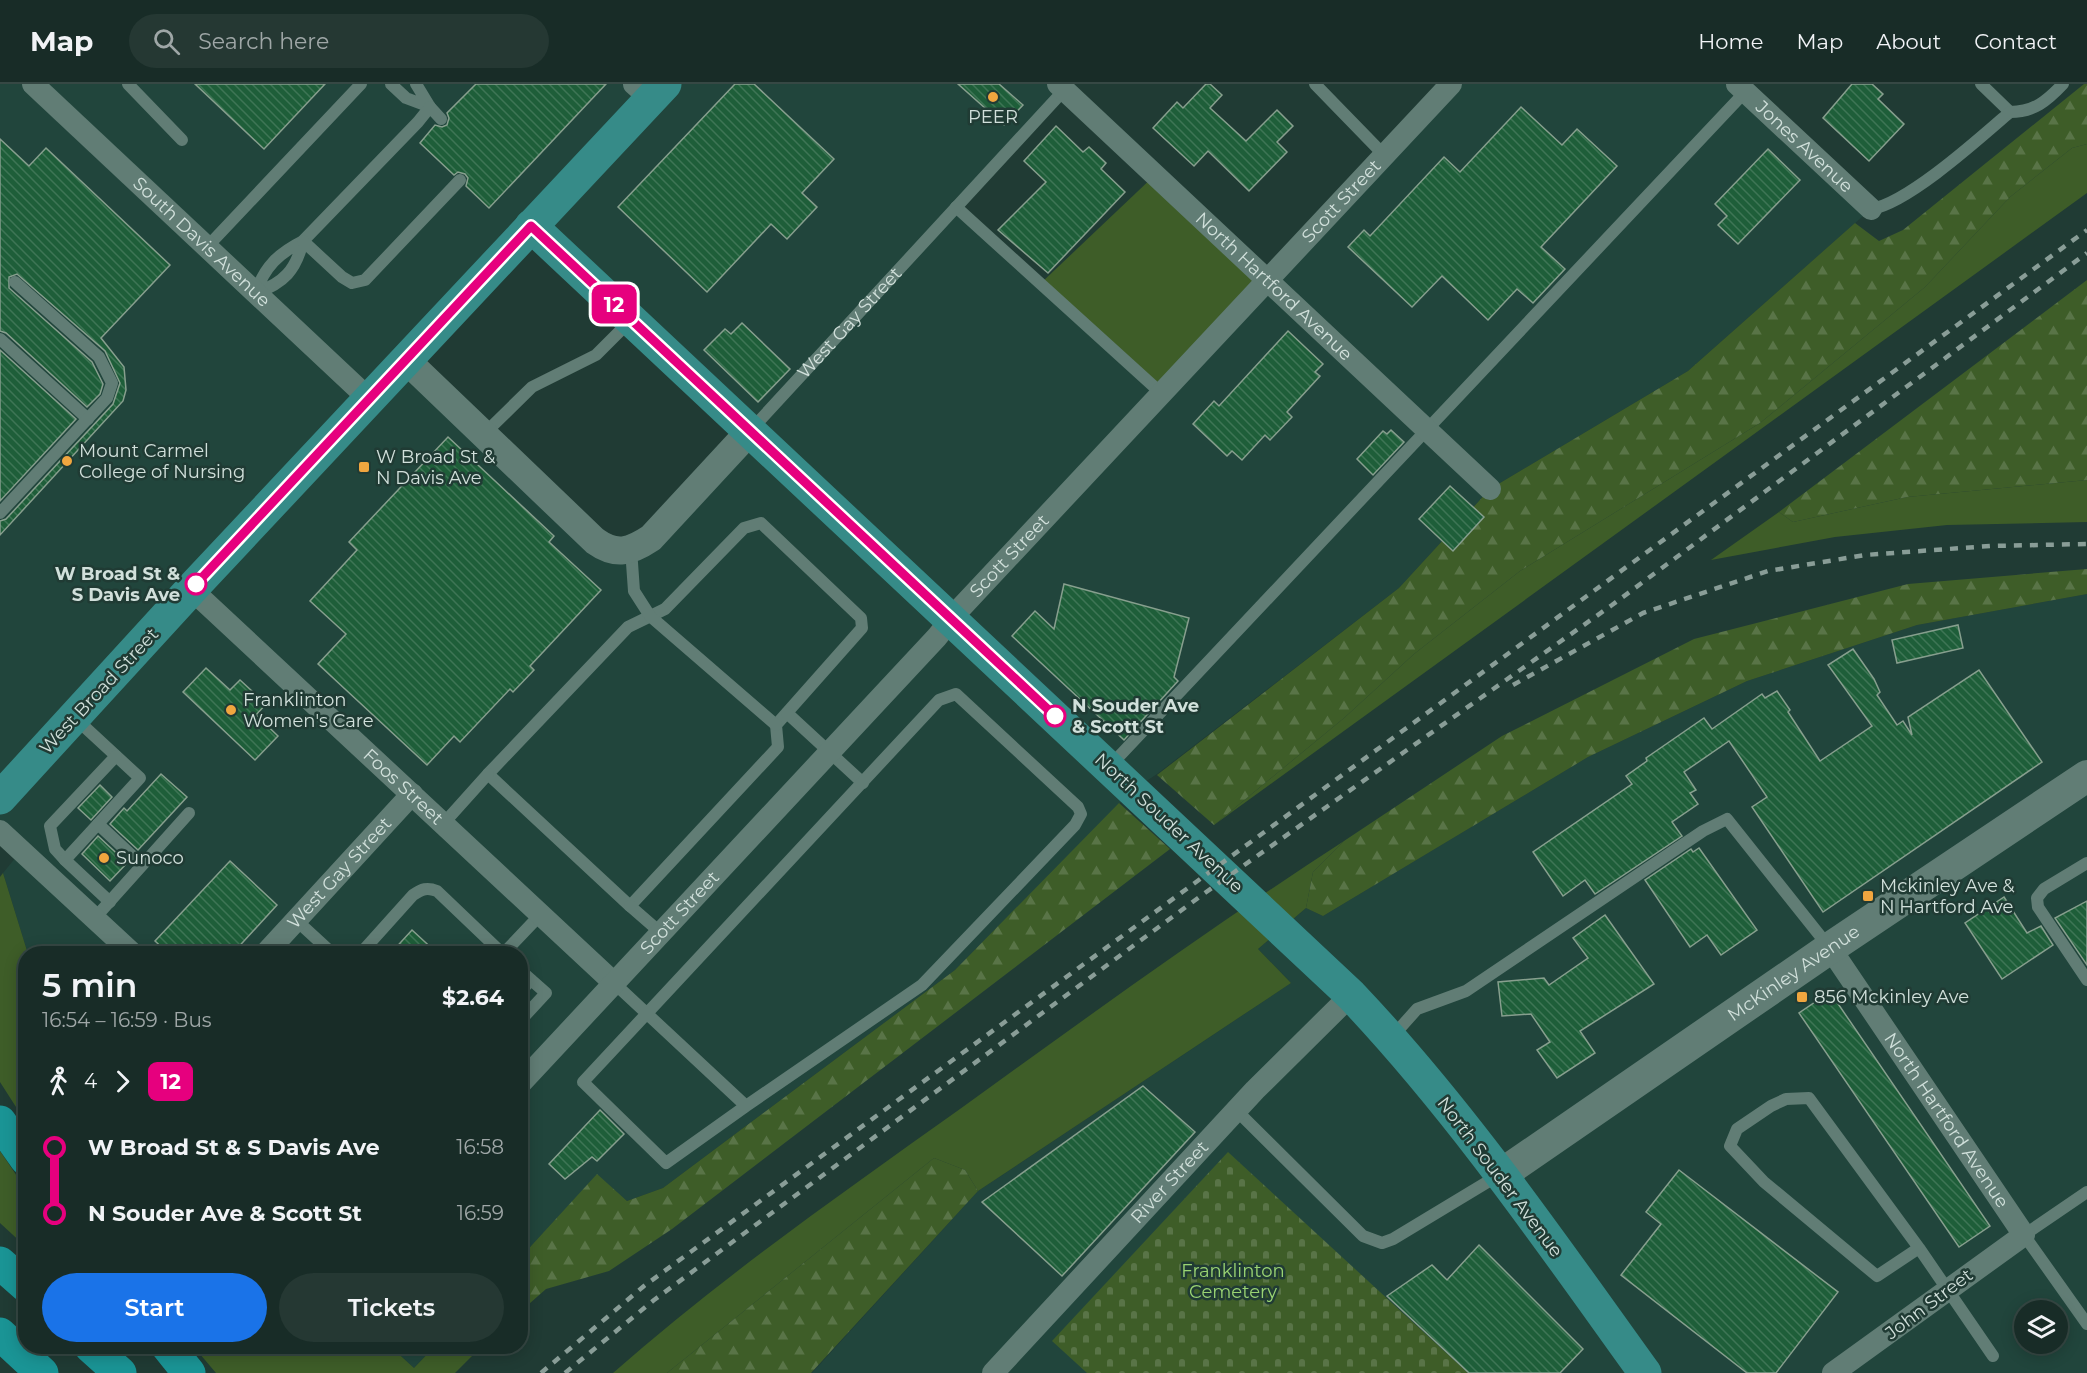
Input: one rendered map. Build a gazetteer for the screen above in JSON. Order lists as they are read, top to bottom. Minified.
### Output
{"streets":{"main road":["West Broad Street","North Souder Avenue","McKinley Avenue"],"street":["Jones Avenue","Scott Street","South Davis Avenue","North Hartford Avenue","West Gay Street","Foos Street","River Street","John Street"]},"crossings":[["Scott Street","North Hartford Avenue"],["Scott Street","Foos Street"],["Scott Street","North Souder Avenue"],["South Davis Avenue","West Broad Street"],["North Hartford Avenue","West Gay Street"],["North Hartford Avenue","McKinley Avenue"],["North Hartford Avenue","John Street"],["West Gay Street","Foos Street"],["West Gay Street","North Souder Avenue"],["West Broad Street","Foos Street"],["West Broad Street","North Souder Avenue"],["North Souder Avenue","McKinley Avenue"],["North Souder Avenue","River Street"]],"parks":["Franklinton Cemetery"],"places":{"other":["PEER","Mount Carmel College of Nursing","W Broad St & S Davis Ave","Franklinton Women's Care","N Souder Ave & Scott St","Sunoco"],"transit":["W Broad St & N Davis Ave","Mckinley Ave & N Hartford Ave","856 Mckinley Ave"]},"lines":["bus line 12"],"page":{"header":"Map","search":"Search here","nav":["Home","Map","About","Contact"],"on_map":"12","heading":["5 min","16:54 – 16:59 · Bus","$2.64"],"legs":["4","12"],"list":[{"name":"W Broad St & S Davis Ave","value":"16:58"},{"name":"N Souder Ave & Scott St","value":"16:59"}],"buttons":["Start","Tickets"]}}
